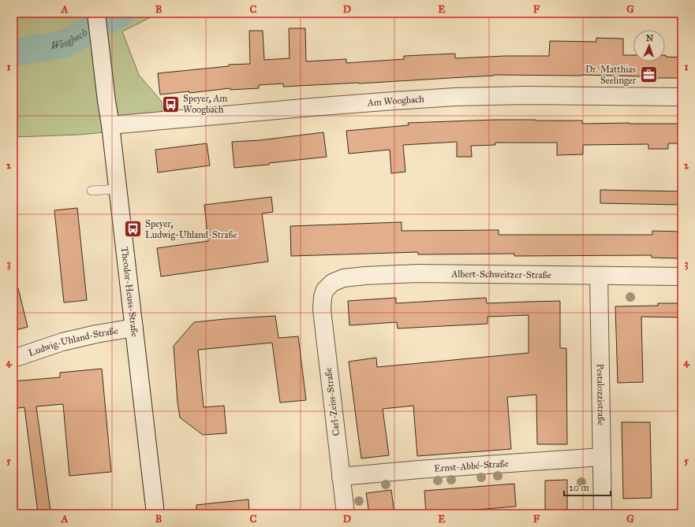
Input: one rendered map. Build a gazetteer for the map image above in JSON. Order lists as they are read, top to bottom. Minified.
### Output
{"streets":{"street":["Am Woogbach","Albert-Schweitzer-Straße","Theodor-Heuss-Straße","Ludwig-Uhland-Straße","Pestalozzistraße","Carl-Zeiss-Straße","Ernst-Abbé-Straße"]},"crossings":[["Am Woogbach","Theodor-Heuss-Straße"],["Albert-Schweitzer-Straße","Pestalozzistraße"],["Albert-Schweitzer-Straße","Carl-Zeiss-Straße"],["Theodor-Heuss-Straße","Ludwig-Uhland-Straße"],["Pestalozzistraße","Ernst-Abbé-Straße"],["Carl-Zeiss-Straße","Ernst-Abbé-Straße"]],"water":["Woogbach"],"places":{"office":["Dr. Matthias Seelinger"],"bus stop":["Speyer, Am Woogbach","Speyer, Ludwig-Uhland-Straße"]},"scale_bar":"20 m","north":"top","grid":{"columns":["A","B","C","D","E","F","G"],"rows":["1","2","3","4","5"]}}
